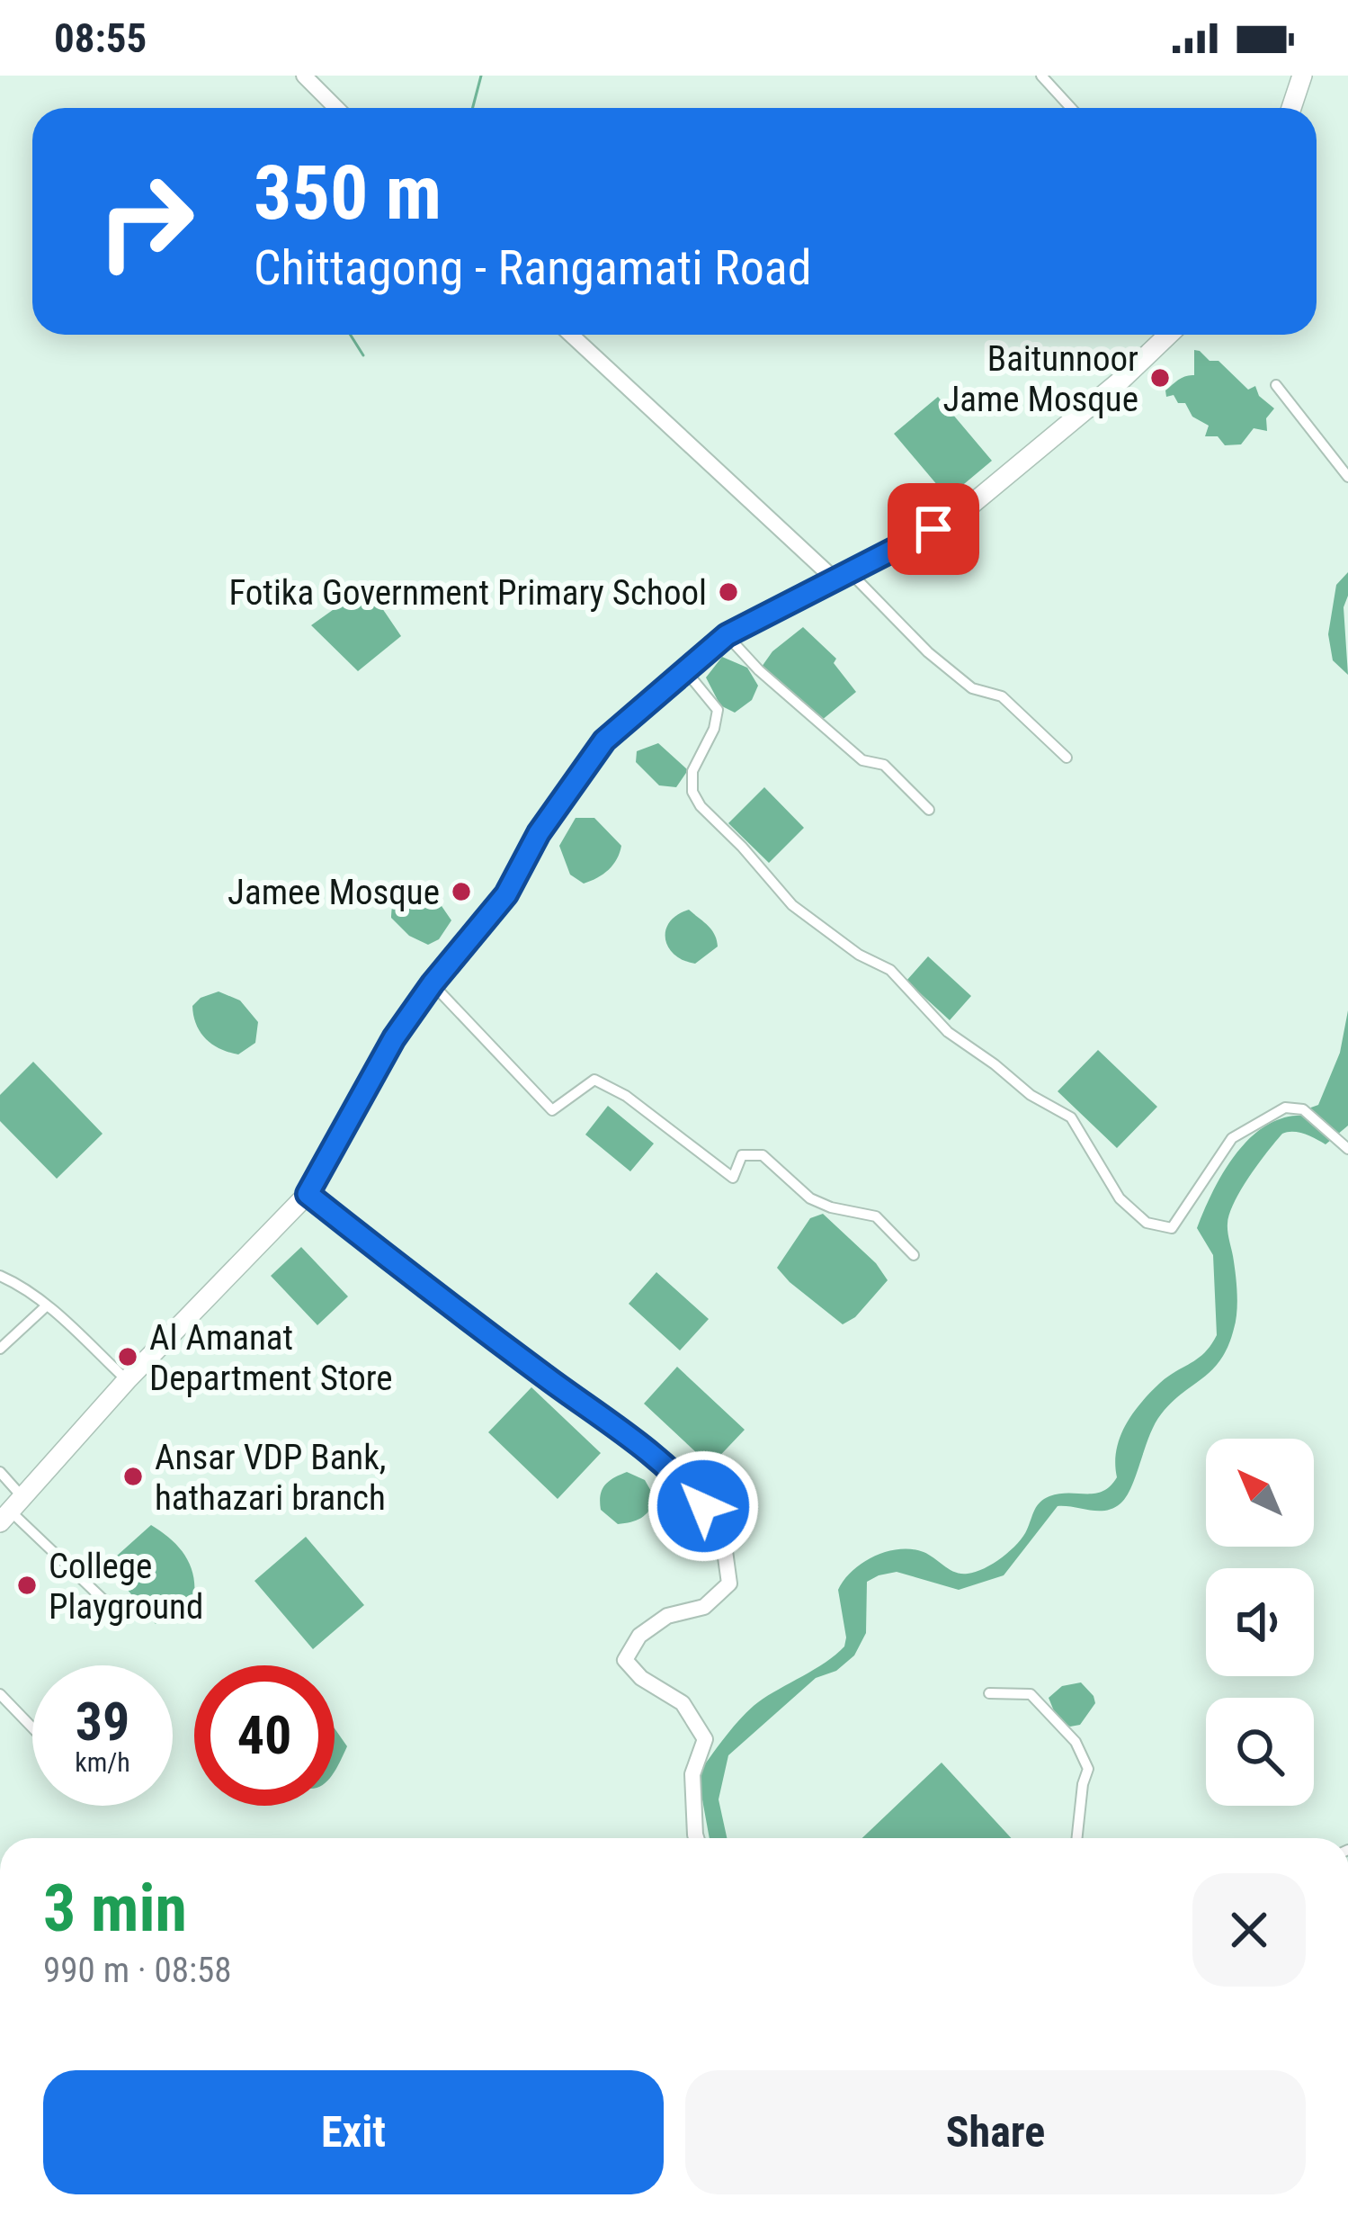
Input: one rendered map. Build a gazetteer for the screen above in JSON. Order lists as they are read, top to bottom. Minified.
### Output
{"places":["Baitunnoor Jame Mosque","Fotika Government Primary School","Jamee Mosque","Al Amanat Department Store","Ansar VDP Bank, hathazari branch","College Playground"],"north":"top left","page":{"status":"08:55","turn":["350 m","Chittagong - Rangamati Road"],"speed":"39 km/h","limit":"40","heading":["3 min","990 m · 08:58"],"buttons":["Exit","Share"]}}
